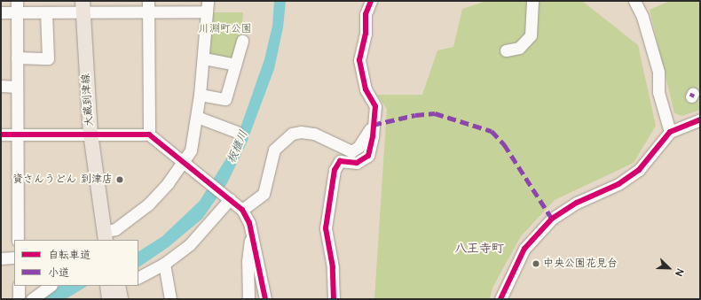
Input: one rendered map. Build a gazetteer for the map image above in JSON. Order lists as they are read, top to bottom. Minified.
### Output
{"streets":{"main road":["大蔵到津線"]},"districts":["八王寺町"],"water":["板櫃川"],"parks":["川淵町公園"],"places":["資さんうどん 到津店","中央公園花見台"],"legend":["自転車道","小道"],"north":"bottom right"}
